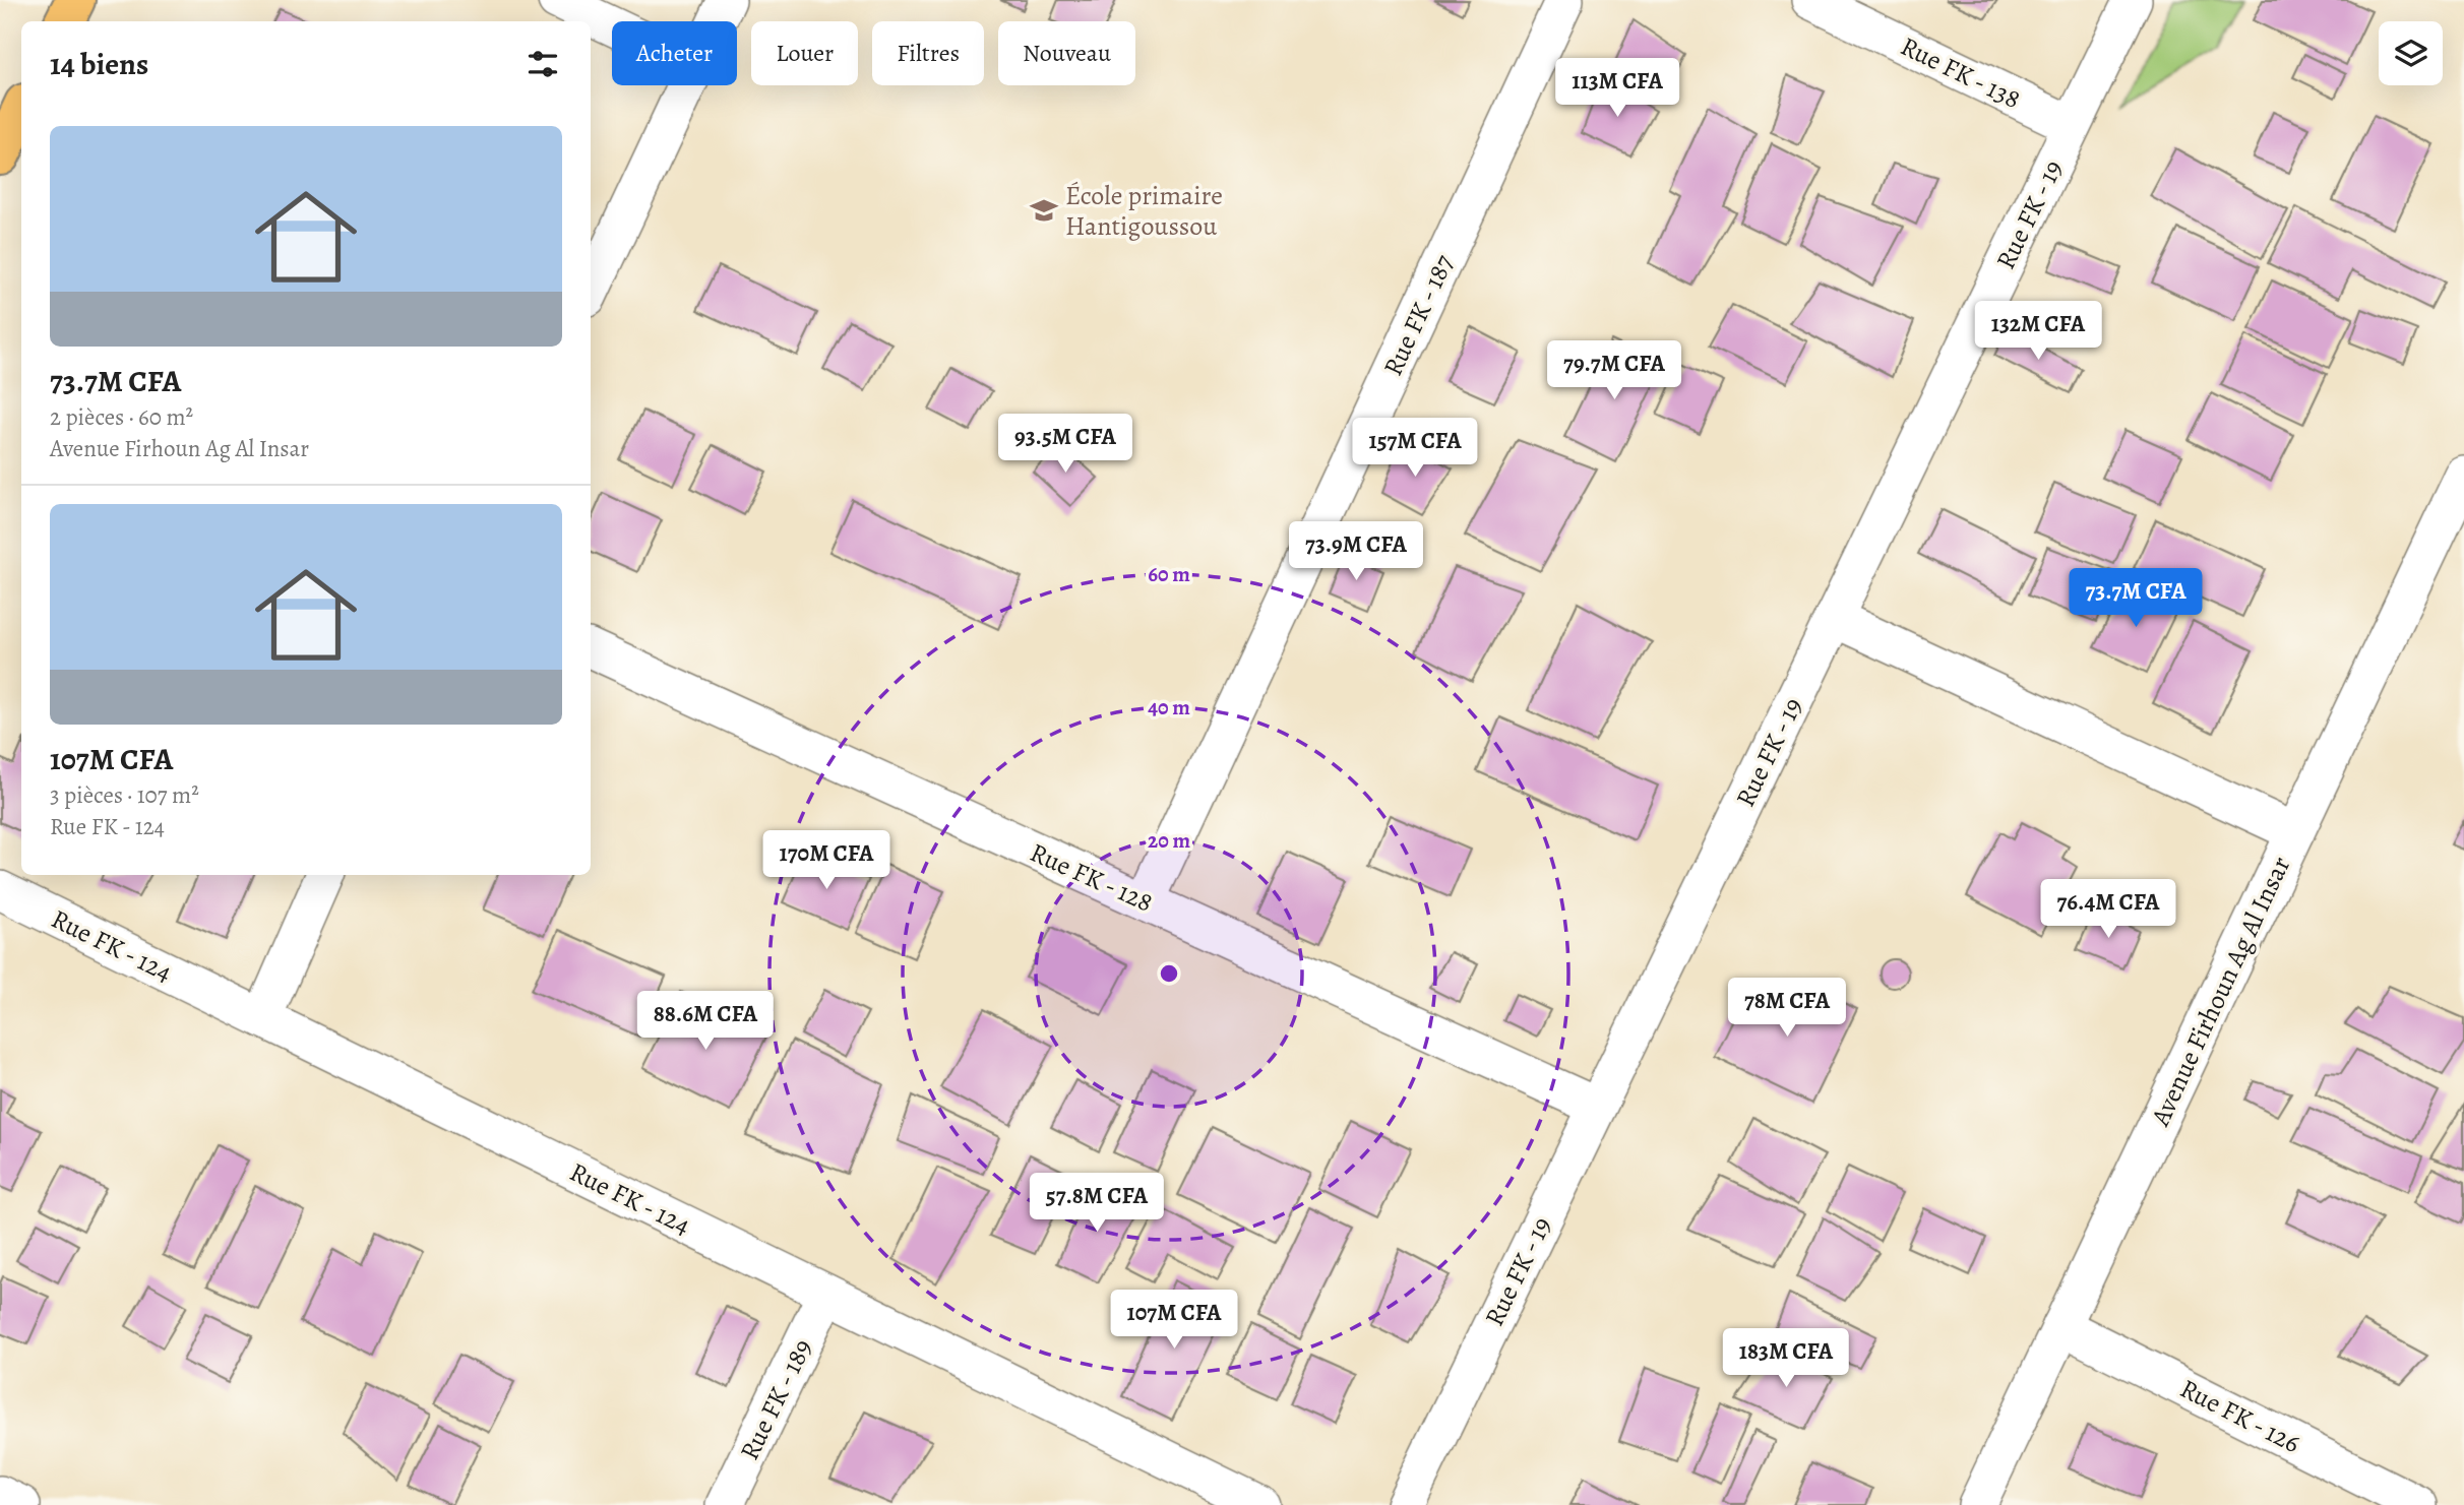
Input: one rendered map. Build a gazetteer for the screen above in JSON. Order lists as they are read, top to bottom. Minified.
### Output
{"streets":{"street":["Rue FK - 138","Rue FK - 19","Rue FK - 187","Rue FK - 128","Rue FK - 124","Avenue Firhoun Ag Al Insar","Rue FK - 189","Rue FK - 126"]},"crossings":[["Rue FK - 138","Rue FK - 19"],["Rue FK - 19","Rue FK - 128"],["Rue FK - 187","Rue FK - 128"],["Rue FK - 124","Rue FK - 189"],["Avenue Firhoun Ag Al Insar","Rue FK - 126"]],"places":{"school or university":["École primaire Hantigoussou"]},"page":{"chip":["Acheter","Louer","Filtres","Nouveau"],"heading":"14 biens","price":["113M CFA","132M CFA","79.7M CFA","93.5M CFA","157M CFA","73.9M CFA","73.7M CFA","170M CFA","76.4M CFA","78M CFA","88.6M CFA","57.8M CFA","107M CFA","183M CFA"],"list":[{"name":"73.7M CFA","note":"2 pièces · 60 m² · Avenue Firhoun Ag Al Insar"},{"name":"107M CFA","note":"3 pièces · 107 m² · Rue FK - 124"}]},"rings":["60 m","40 m","20 m"]}
